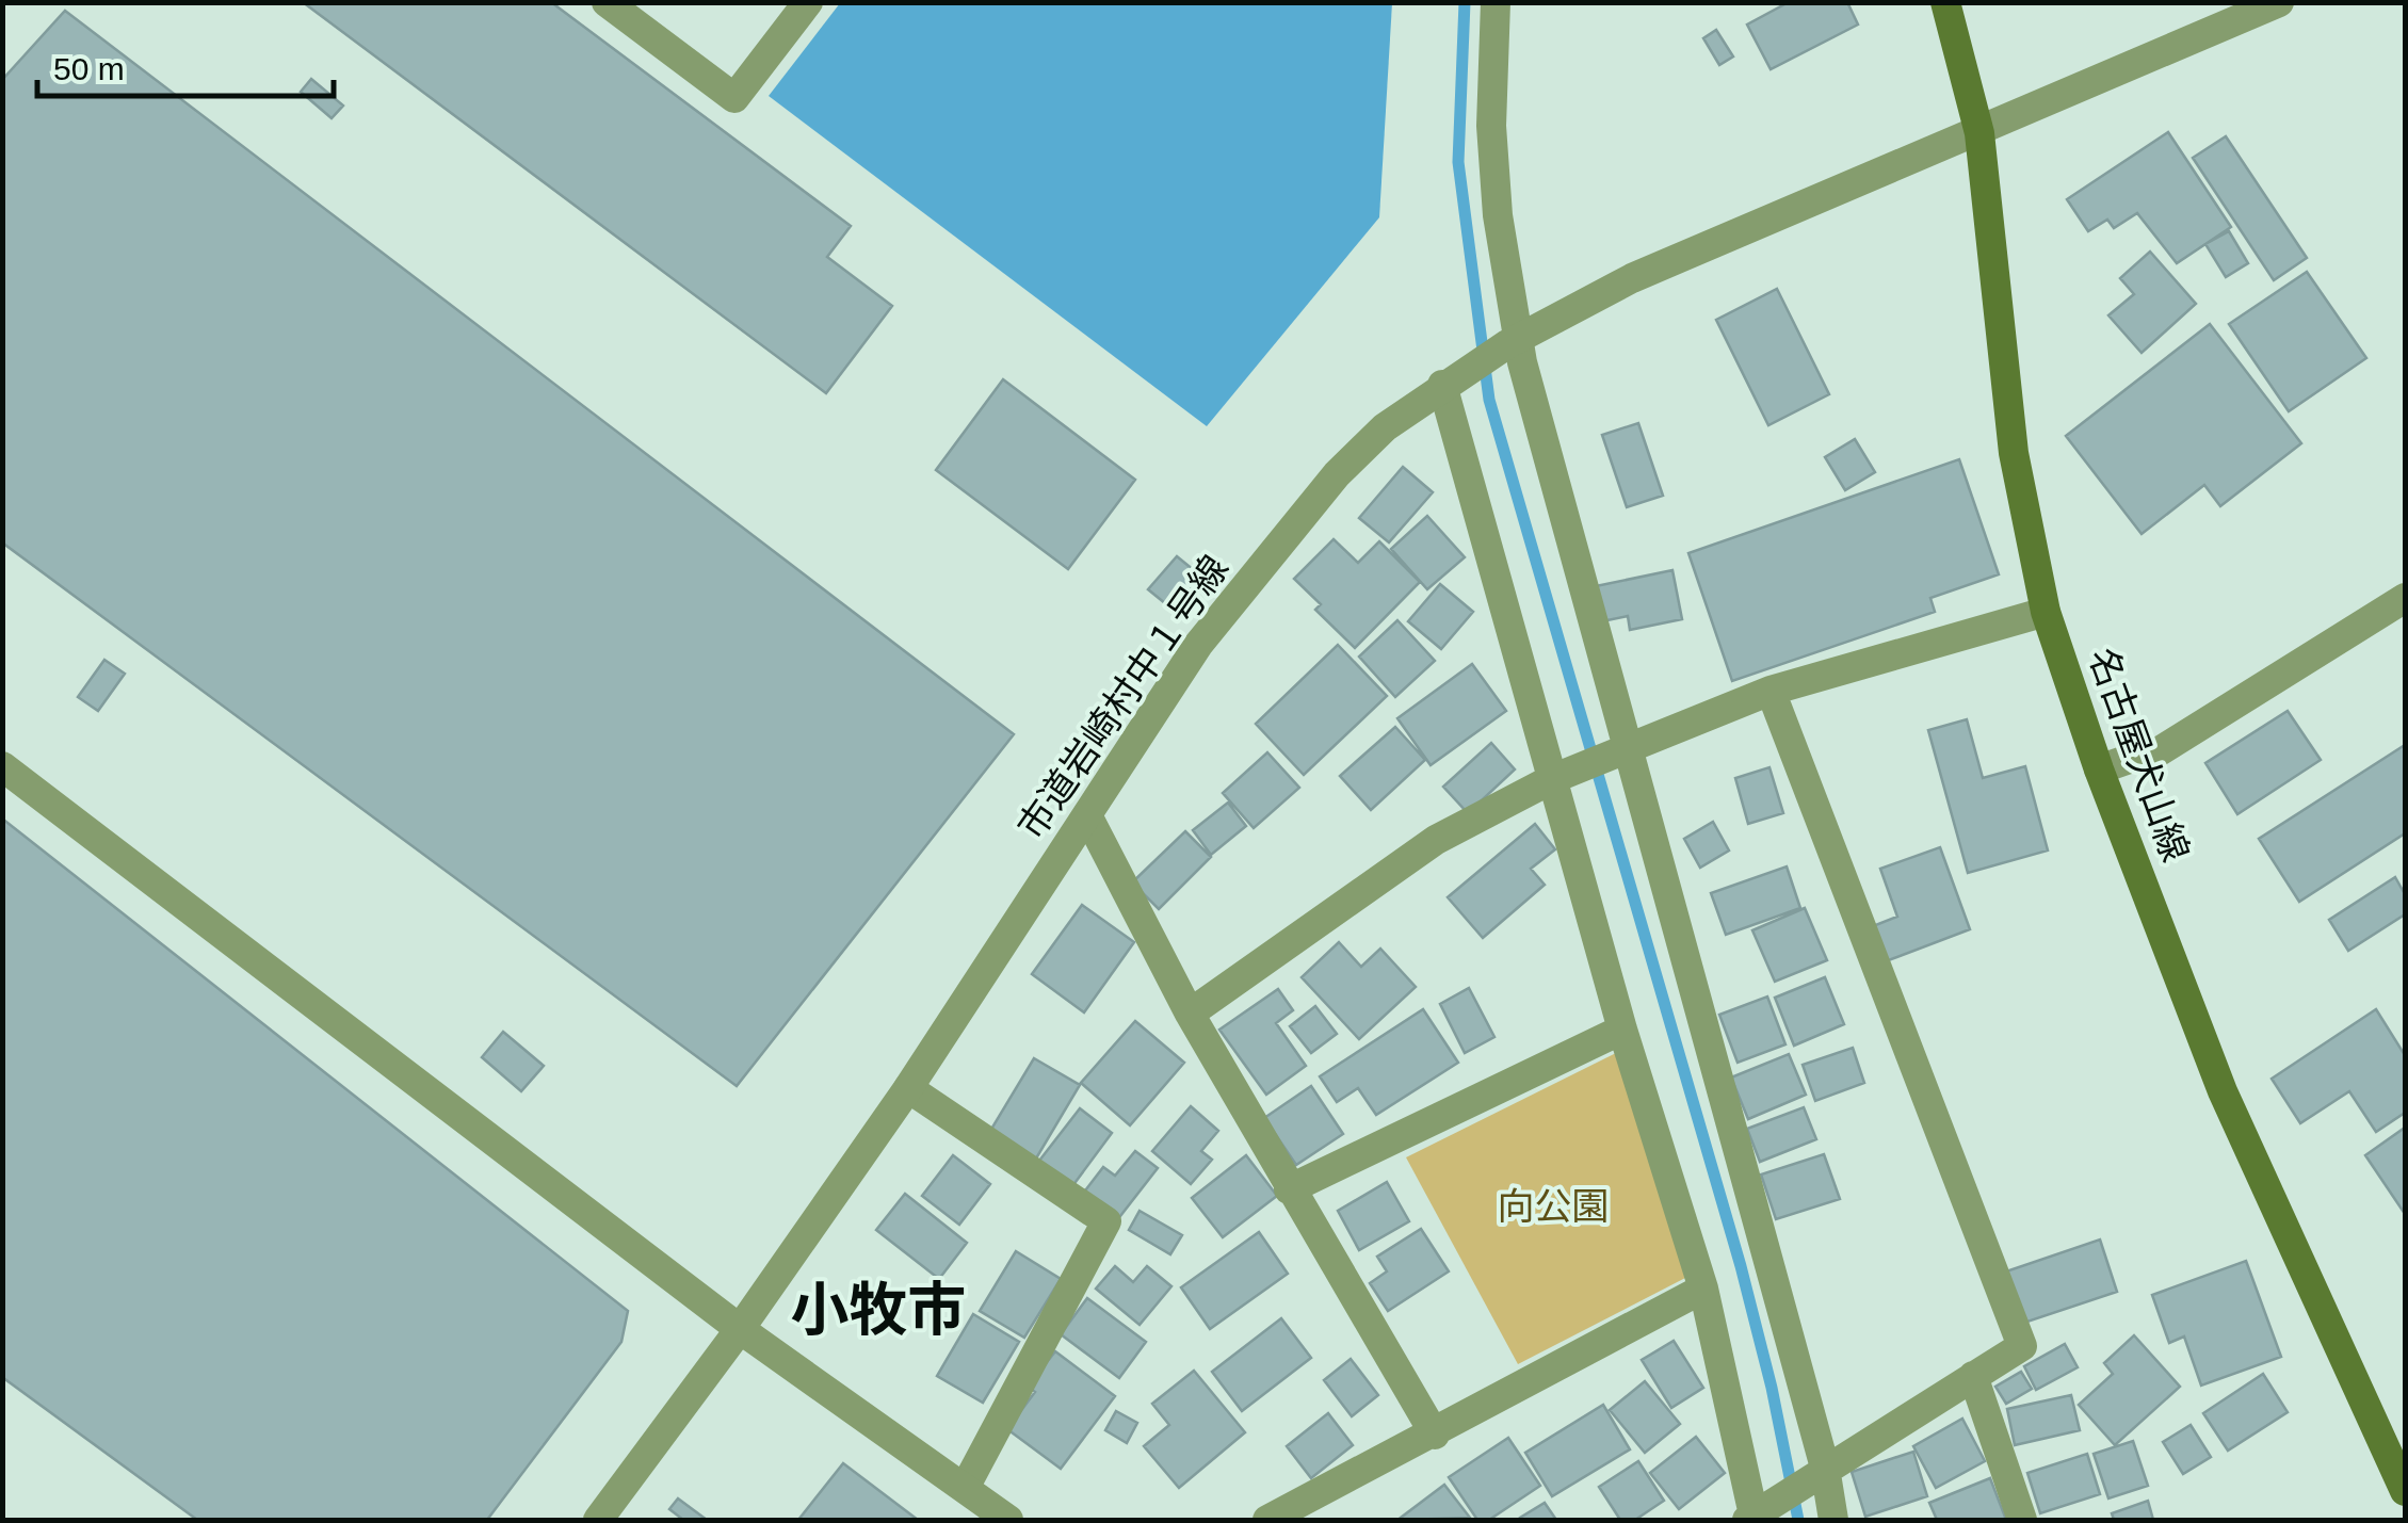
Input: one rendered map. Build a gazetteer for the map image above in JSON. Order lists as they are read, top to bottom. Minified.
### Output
{"streets":{"main road":["名古屋犬山線"],"street":["市道岩崎村中１号線"]},"crossings":[["市道岩崎村中１号線","名古屋犬山線"]],"districts":["小牧市"],"parks":["向公園"],"scale_bar":"50 m"}
